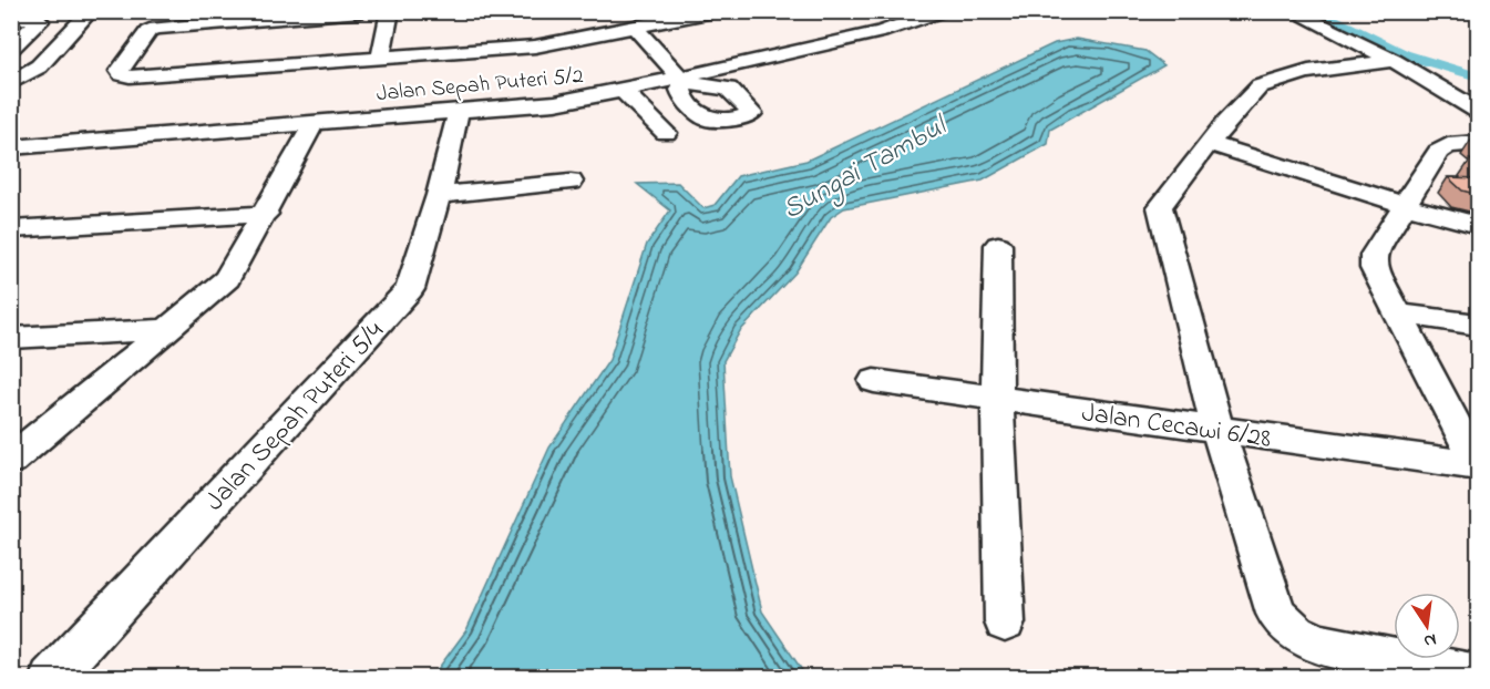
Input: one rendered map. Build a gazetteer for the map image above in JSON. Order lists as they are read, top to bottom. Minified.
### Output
{"streets":{"street":["Jalan Sepah Puteri 5/2","Jalan Sepah Puteri 5/4","Jalan Cecawi 6/28"]},"crossings":[["Jalan Sepah Puteri 5/2","Jalan Sepah Puteri 5/4"]],"water":["Sungai Tambul"],"north":"bottom"}
